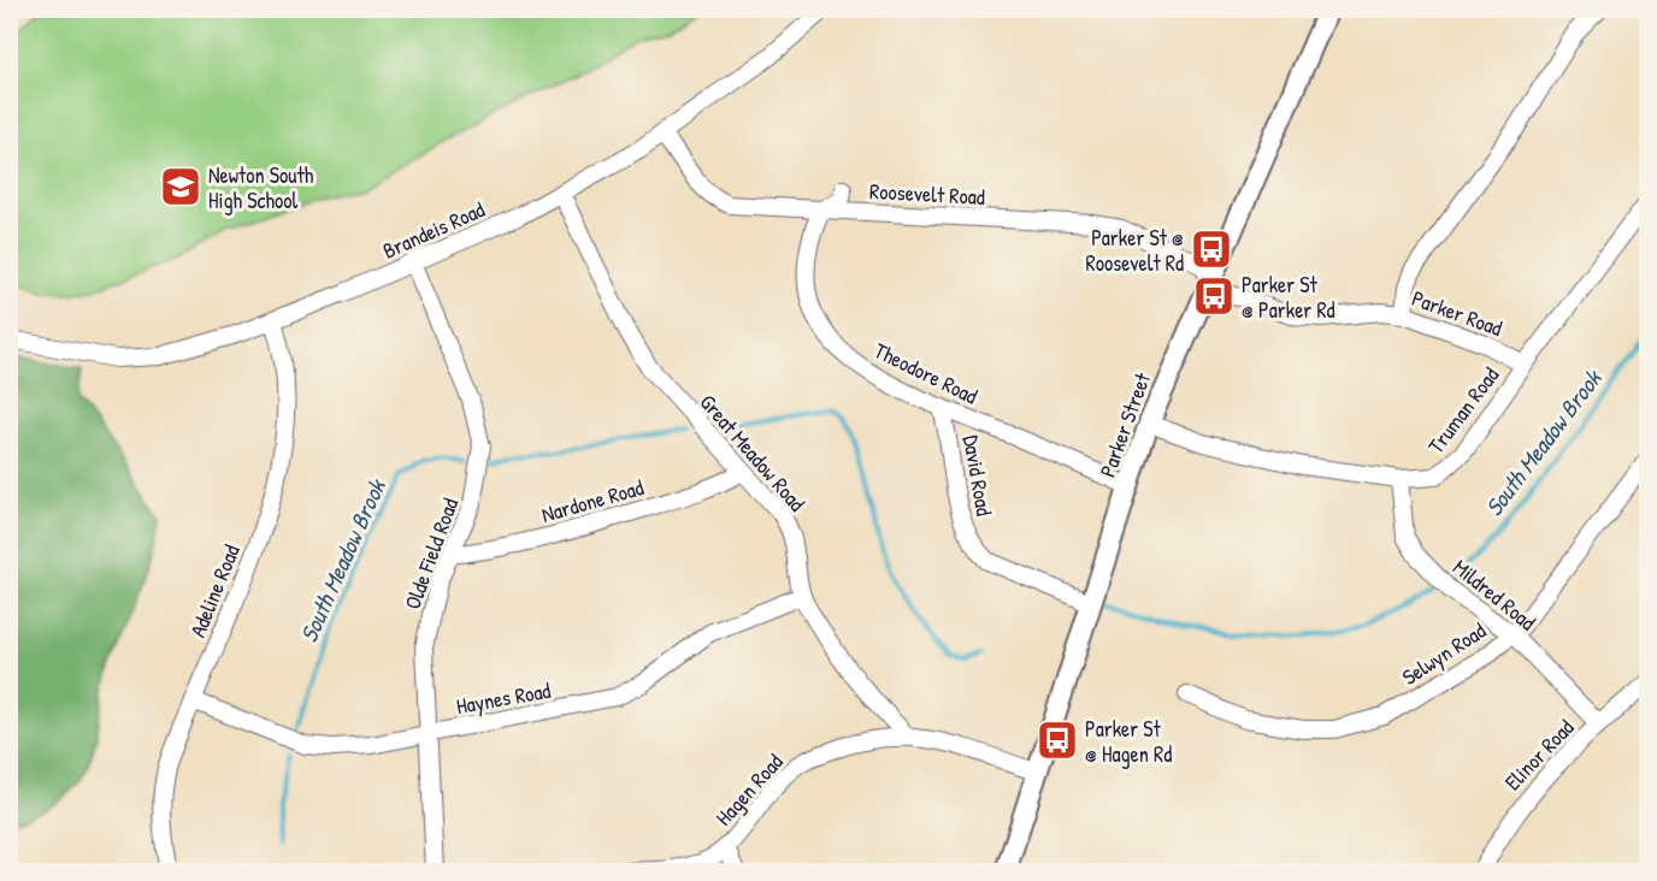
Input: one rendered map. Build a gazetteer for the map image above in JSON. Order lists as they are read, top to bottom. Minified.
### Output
{"streets":{"main road":["Parker Street"],"street":["Roosevelt Road","Brandeis Road","Parker Road","Theodore Road","Truman Road","Great Meadow Road","David Road","Nardone Road","Olde Field Road","Adeline Road","Mildred Road","Selwyn Road","Haynes Road","Elinor Road","Hagen Road"]},"crossings":[["Roosevelt Road","Brandeis Road"],["Roosevelt Road","Parker Road"],["Roosevelt Road","Theodore Road"],["Roosevelt Road","Parker Street"],["Brandeis Road","Great Meadow Road"],["Brandeis Road","Olde Field Road"],["Brandeis Road","Adeline Road"],["Parker Road","Truman Road"],["Parker Road","Parker Street"],["Theodore Road","Parker Street"],["Theodore Road","David Road"],["Truman Road","Parker Street"],["Truman Road","Mildred Road"],["Parker Street","David Road"],["Parker Street","Hagen Road"],["Great Meadow Road","Nardone Road"],["Great Meadow Road","Haynes Road"],["Great Meadow Road","Hagen Road"],["Nardone Road","Olde Field Road"],["Olde Field Road","Haynes Road"],["Adeline Road","Haynes Road"],["Mildred Road","Selwyn Road"],["Mildred Road","Elinor Road"]],"water":["South Meadow Brook"],"places":{"school or university":["Newton South High School"],"bus stop":["Parker St @ Roosevelt Rd","Parker St @ Parker Rd","Parker St @ Hagen Rd"]}}
